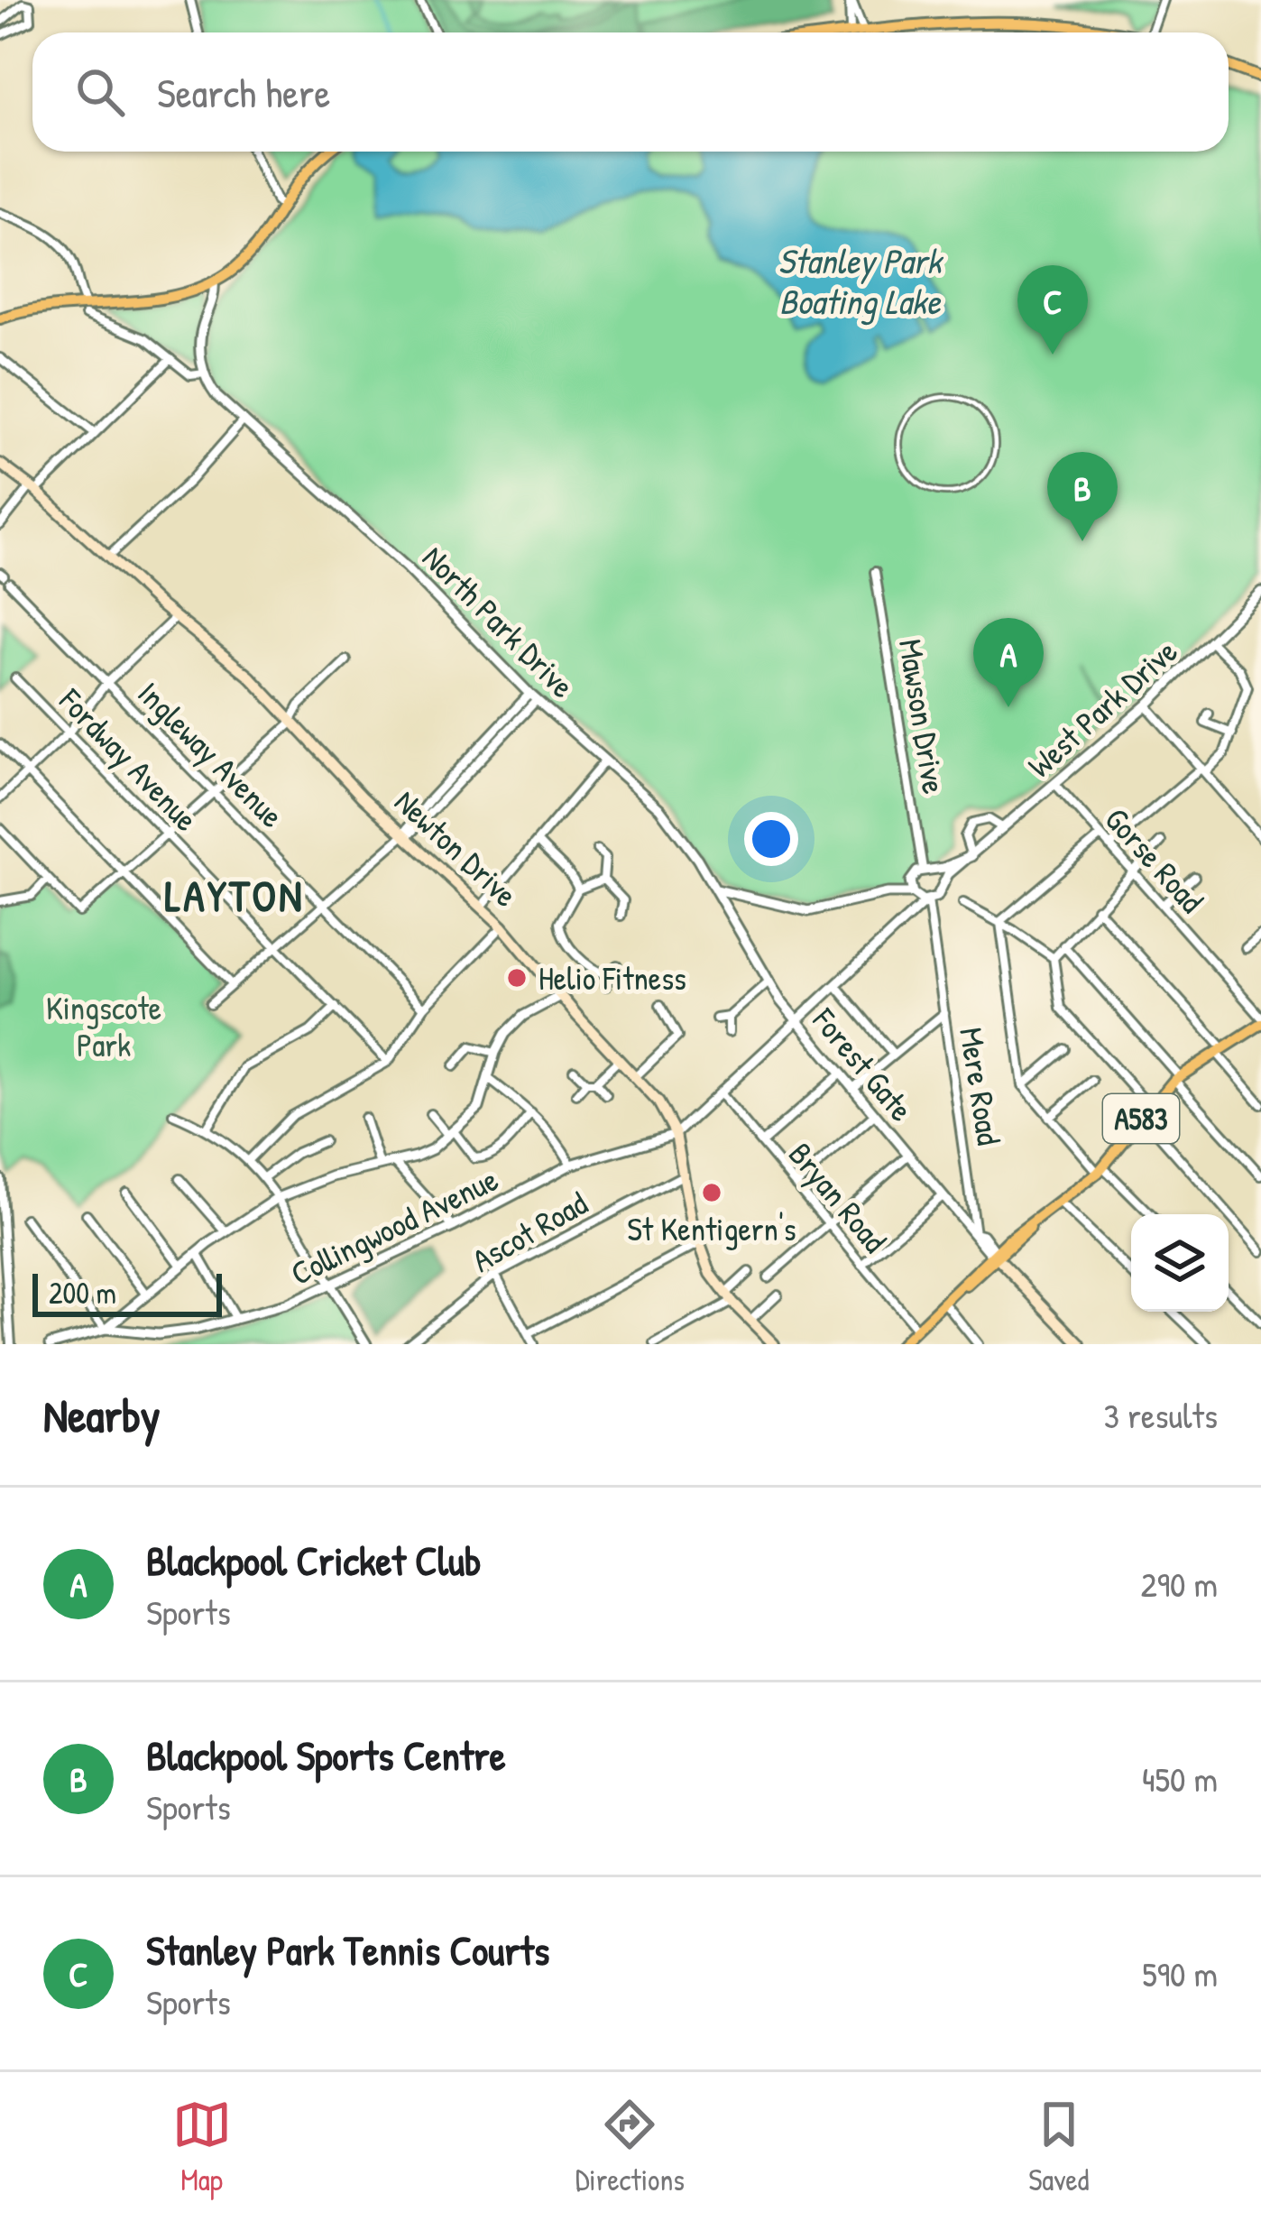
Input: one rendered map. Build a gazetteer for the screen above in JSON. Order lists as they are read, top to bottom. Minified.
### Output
{"streets":{"main road":["North Park Drive","Newton Drive","A583"],"street":["West Park Drive","Mawson Drive","Ingleway Avenue","Fordway Avenue","Gorse Road","Forest Gate","Mere Road","Bryan Road","Collingwood Avenue","Ascot Road"]},"crossings":[["North Park Drive","Forest Gate"],["West Park Drive","Mawson Drive"],["West Park Drive","Gorse Road"],["West Park Drive","Mere Road"],["Mawson Drive","Mere Road"],["Newton Drive","Collingwood Avenue"],["Newton Drive","Ascot Road"],["Gorse Road","A583"],["Forest Gate","Mere Road"],["A583","Bryan Road"]],"districts":["LAYTON"],"water":["Stanley Park Boating Lake"],"parks":["Kingscote Park"],"places":["Helio Fitness","St Kentigern's"],"scale_bar":"200 m","page":{"search":"Search here","pins":["C","B","A"],"scale":"200 m","heading":["Nearby","3 results"],"list":[{"mark":"A","name":"Blackpool Cricket Club","note":"Sports","value":"290 m"},{"mark":"B","name":"Blackpool Sports Centre","note":"Sports","value":"450 m"},{"mark":"C","name":"Stanley Park Tennis Courts","note":"Sports","value":"590 m"}],"nav":["Map","Directions","Saved"]}}
